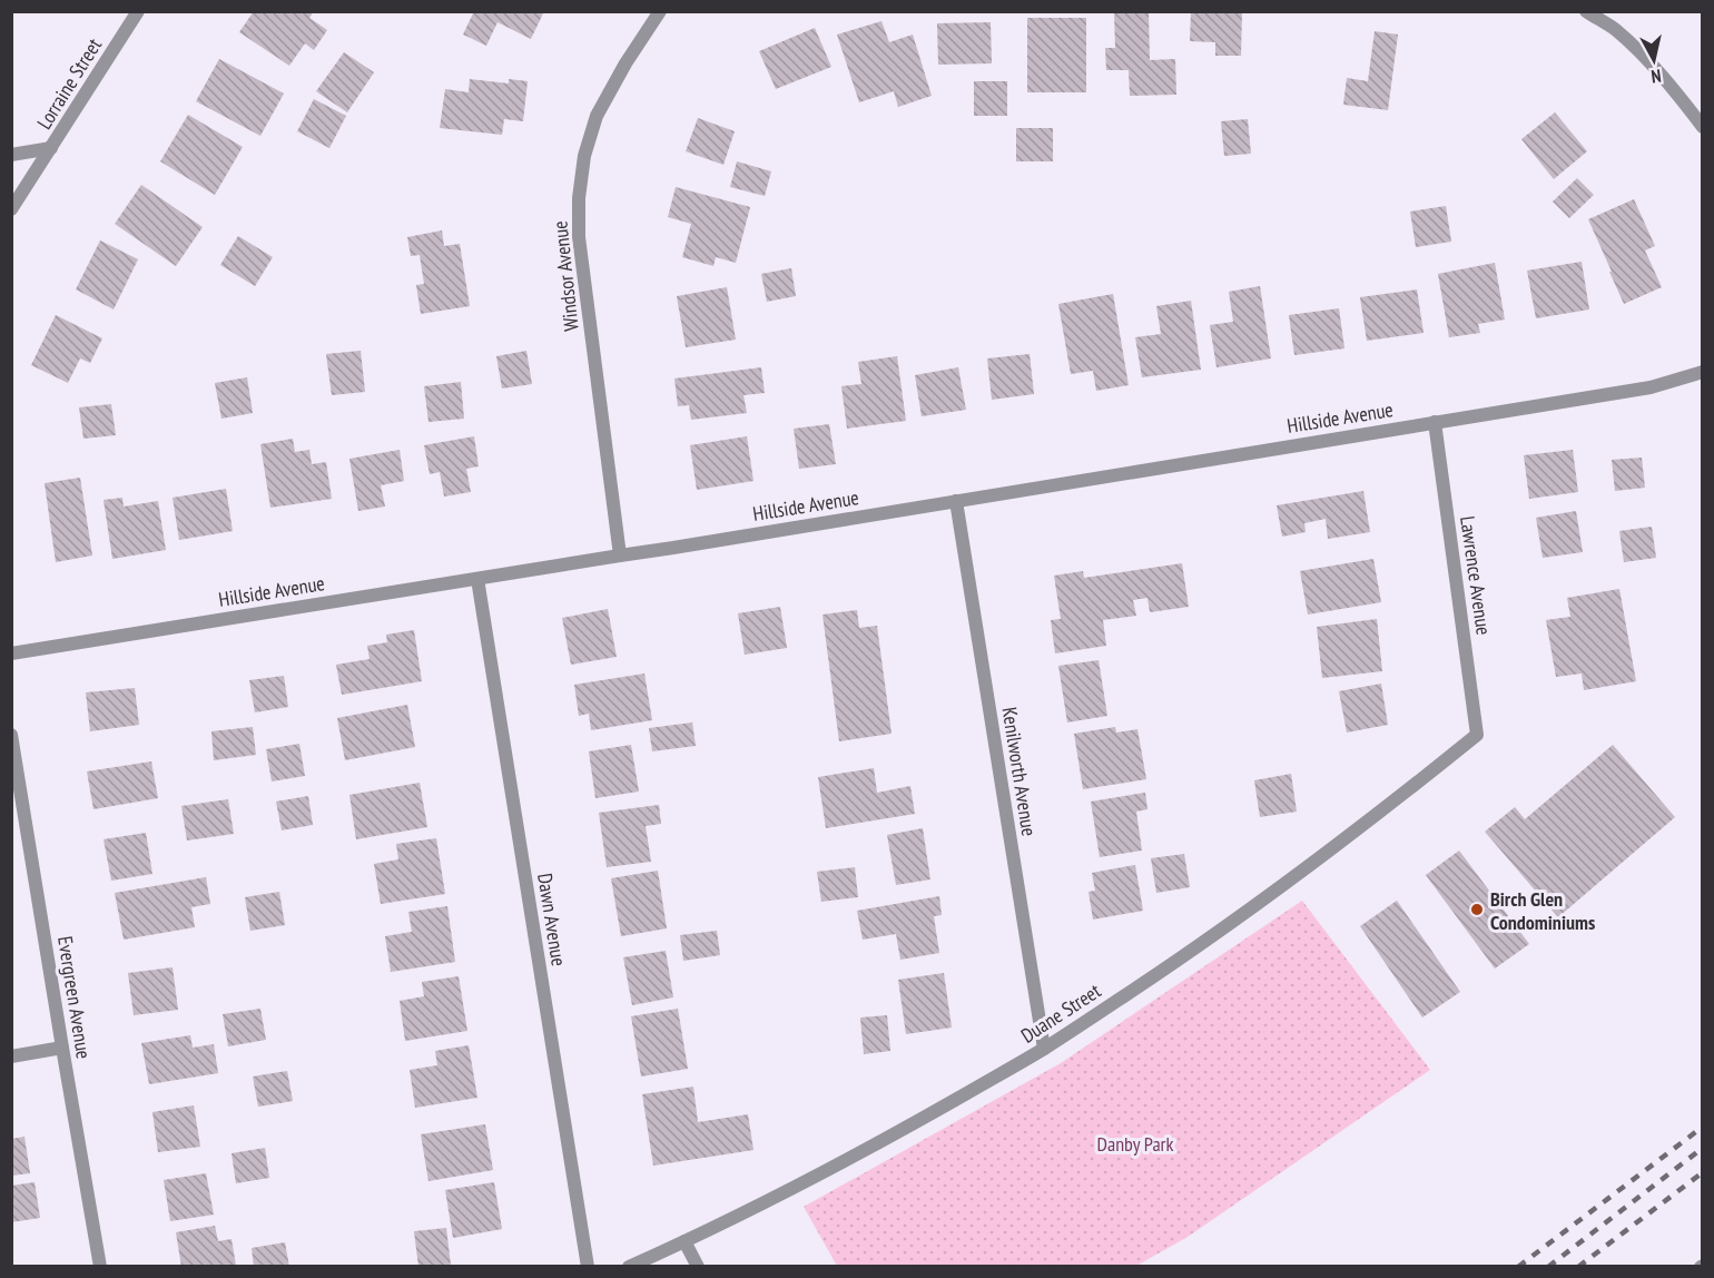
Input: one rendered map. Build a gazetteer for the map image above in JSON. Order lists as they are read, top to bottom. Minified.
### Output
{"streets":{"street":["Lorraine Street","Windsor Avenue","Hillside Avenue","Lawrence Avenue","Kenilworth Avenue","Dawn Avenue","Evergreen Avenue","Duane Street"]},"crossings":[["Windsor Avenue","Hillside Avenue"],["Hillside Avenue","Lawrence Avenue"],["Hillside Avenue","Kenilworth Avenue"],["Hillside Avenue","Dawn Avenue"],["Lawrence Avenue","Duane Street"],["Kenilworth Avenue","Duane Street"]],"parks":["Danby Park"],"places":["Birch Glen Condominiums"],"north":"bottom"}
